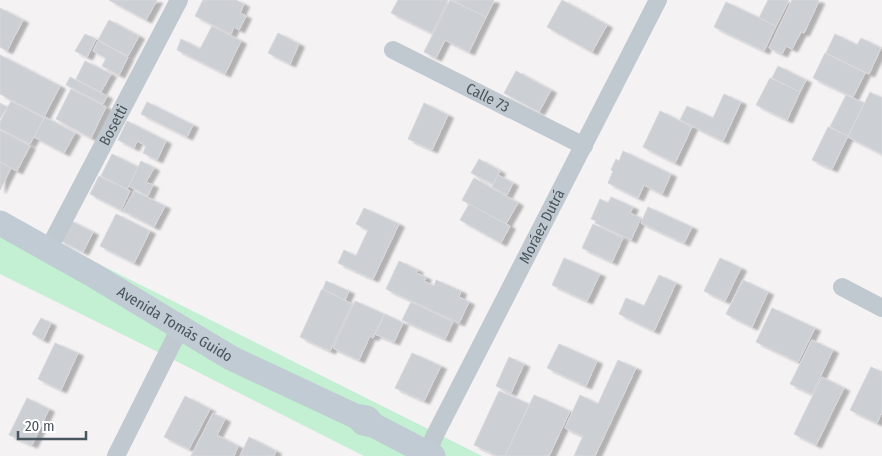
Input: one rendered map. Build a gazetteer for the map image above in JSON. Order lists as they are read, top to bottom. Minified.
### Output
{"streets":{"main road":["Avenida Tomás Guido"],"street":["Calle 73","Bosetti","Moráez Dutrá"]},"crossings":[["Calle 73","Moráez Dutrá"],["Bosetti","Avenida Tomás Guido"],["Moráez Dutrá","Avenida Tomás Guido"]],"scale_bar":"20 m"}
